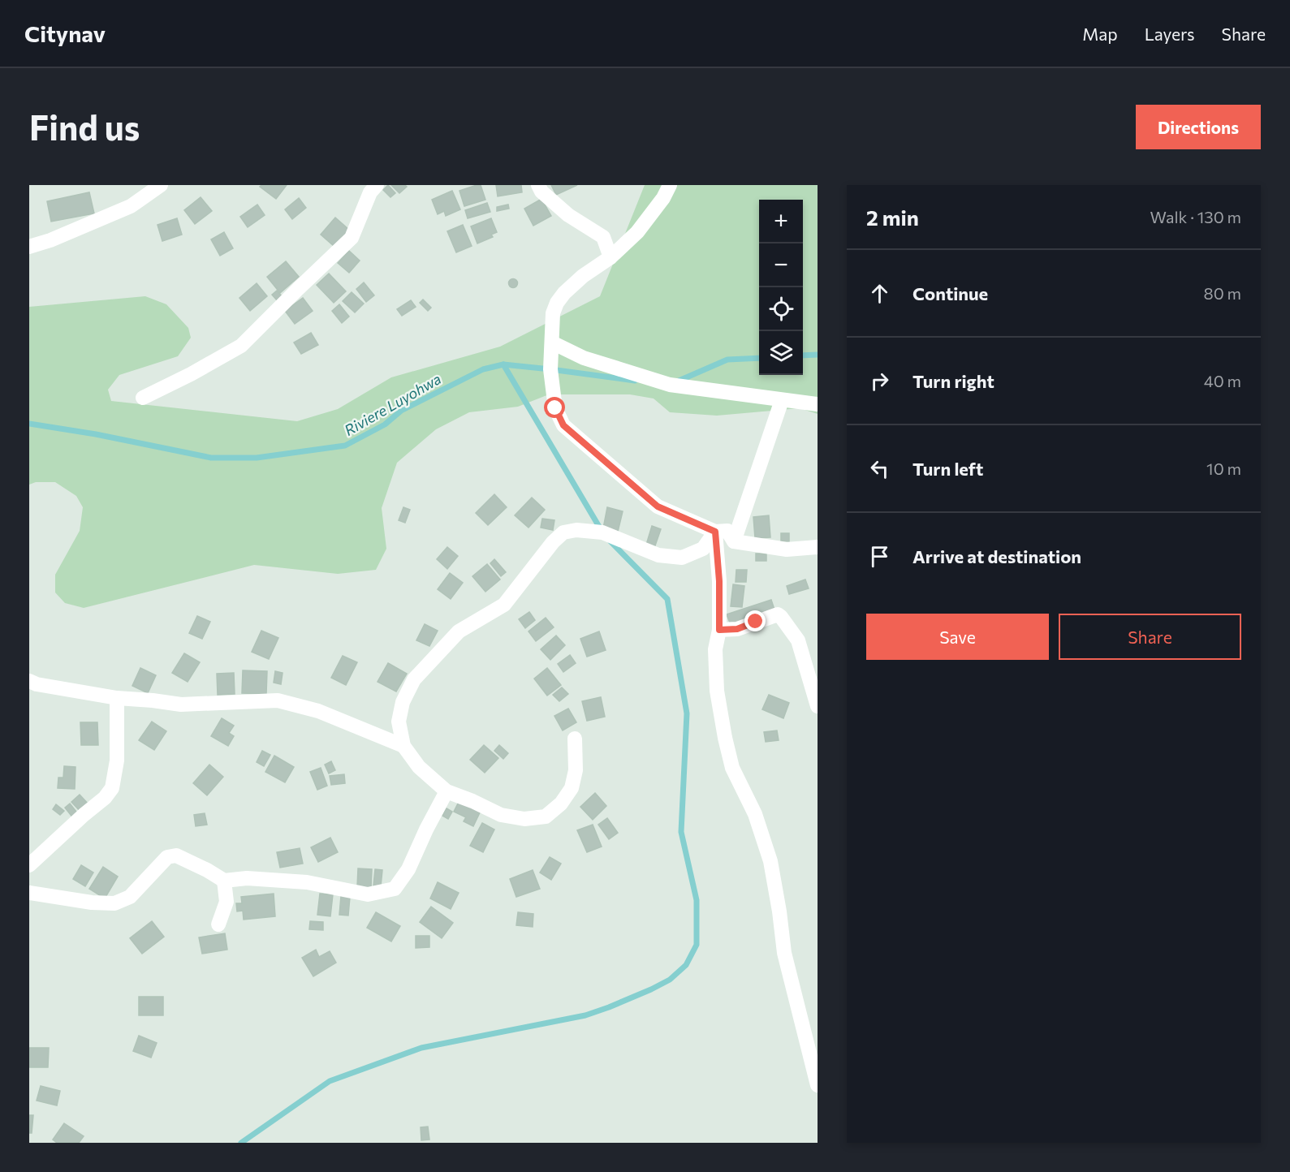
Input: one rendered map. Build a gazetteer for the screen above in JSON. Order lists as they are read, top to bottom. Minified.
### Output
{"water":["Riviere Luyohwa"],"page":{"header":"Citynav","nav":["Map","Layers","Share"],"buttons":["Directions",["Save","Share"]],"title":"Find us","heading":["2 min","Walk · 130 m"],"map_buttons":["+","−"],"list":[["Continue","80 m"],["Turn right","40 m"],["Turn left","10 m"],"Arrive at destination"]}}
